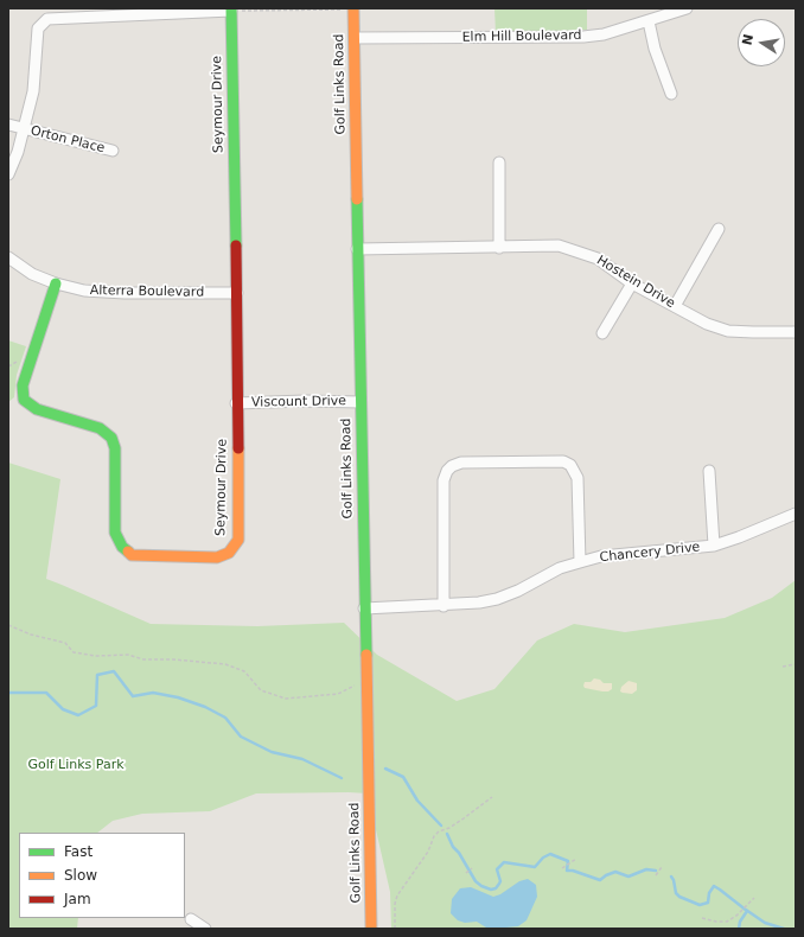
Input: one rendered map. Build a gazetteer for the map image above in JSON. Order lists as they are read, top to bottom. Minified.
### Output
{"streets":{"street":["Elm Hill Boulevard","Golf Links Road","Seymour Drive","Orton Place","Hostein Drive","Alterra Boulevard","Viscount Drive","Chancery Drive"]},"crossings":[["Elm Hill Boulevard","Golf Links Road"],["Golf Links Road","Hostein Drive"],["Golf Links Road","Viscount Drive"],["Golf Links Road","Chancery Drive"],["Seymour Drive","Alterra Boulevard"],["Seymour Drive","Viscount Drive"]],"parks":["Golf Links Park"],"legend":["Fast","Slow","Jam"],"north":"left"}
